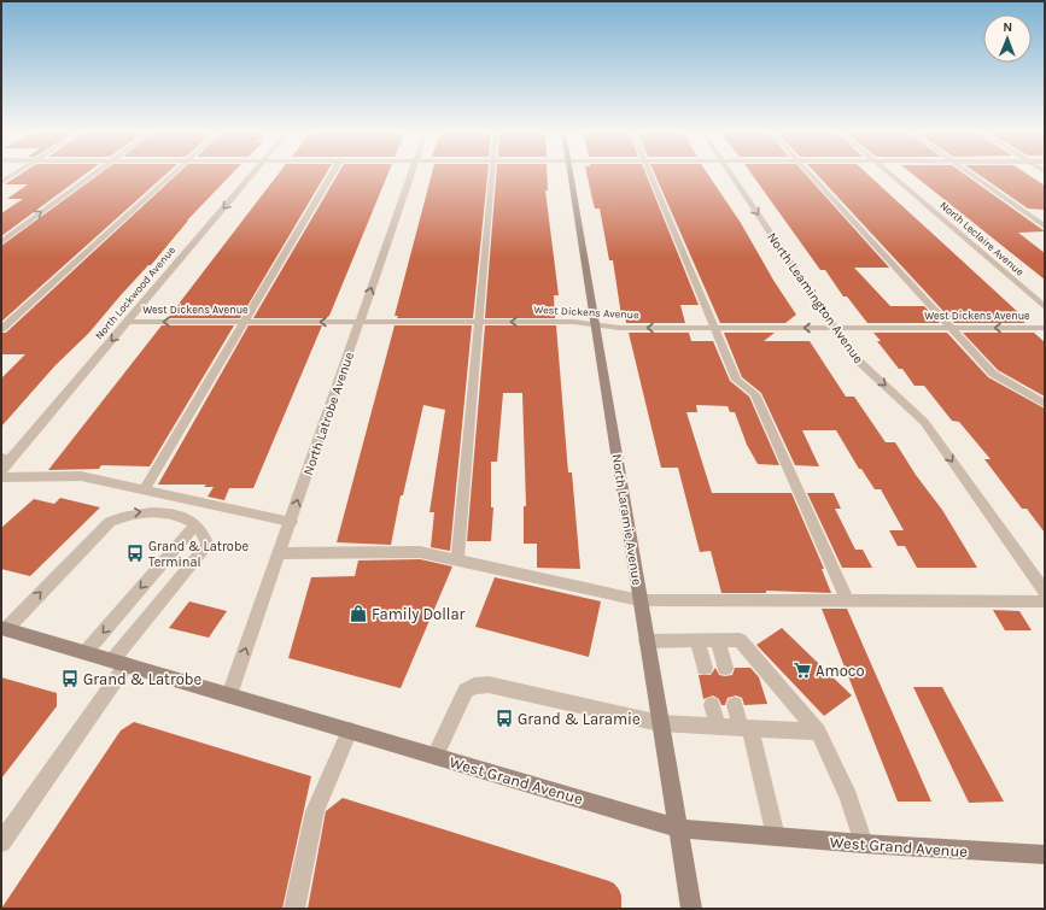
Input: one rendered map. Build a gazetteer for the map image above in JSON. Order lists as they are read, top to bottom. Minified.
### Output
{"streets":{"street":["North Leclaire Avenue","North Lockwood Avenue","North Leamington Avenue","West Dickens Avenue","North Latrobe Avenue","North Laramie Avenue","West Grand Avenue"]},"crossings":[["North Lockwood Avenue","West Dickens Avenue"],["North Leamington Avenue","West Dickens Avenue"],["West Dickens Avenue","North Latrobe Avenue"],["West Dickens Avenue","North Laramie Avenue"],["North Latrobe Avenue","West Grand Avenue"],["North Laramie Avenue","West Grand Avenue"]],"one_way":["West Dickens Avenue"],"places":{"bus stop":["Grand & Latrobe Terminal","Grand & Latrobe","Grand & Laramie"],"shop":["Family Dollar"],"supermarket":["Amoco"]},"north":"top"}
